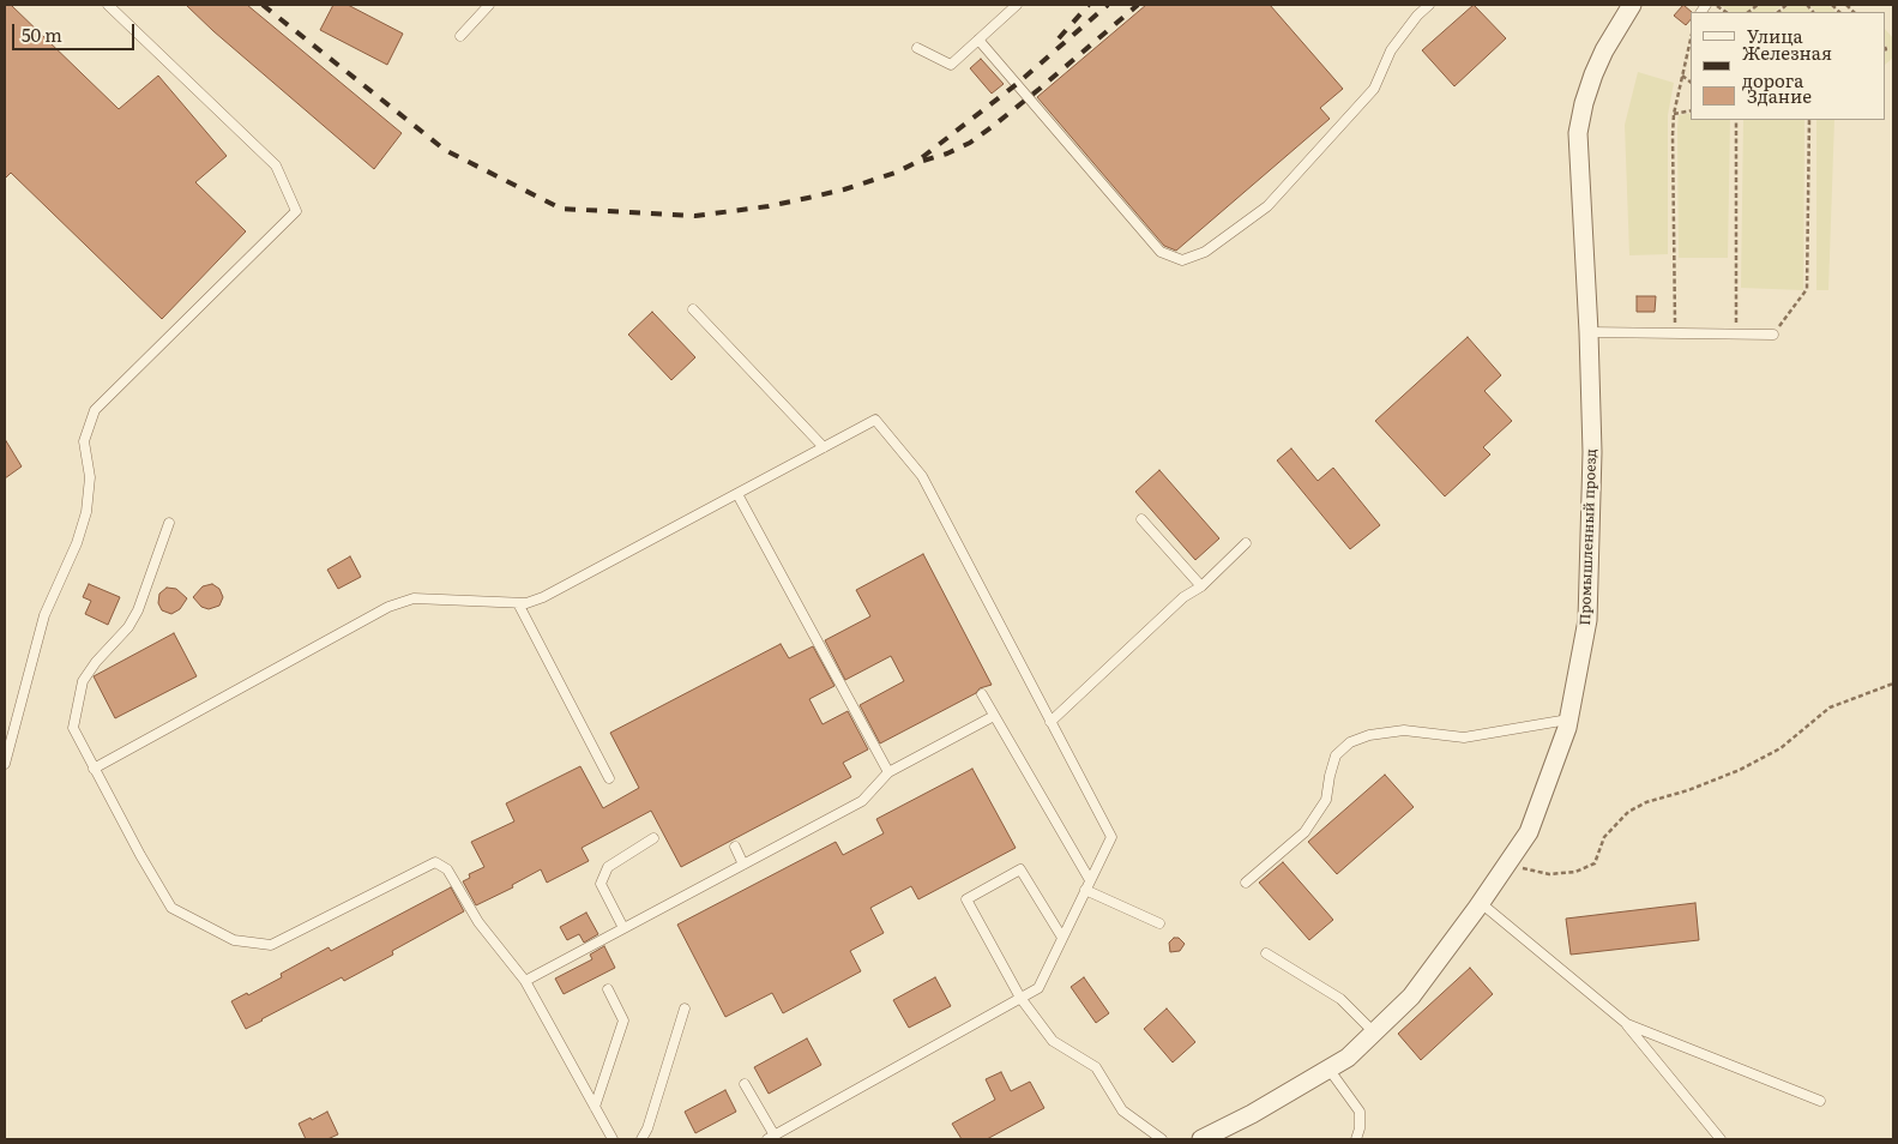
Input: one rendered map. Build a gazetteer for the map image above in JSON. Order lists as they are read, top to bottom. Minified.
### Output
{"streets":{"street":["Промышленный проезд"]},"legend":["Улица","Железная дорога","Здание"],"scale_bar":"50 m"}
